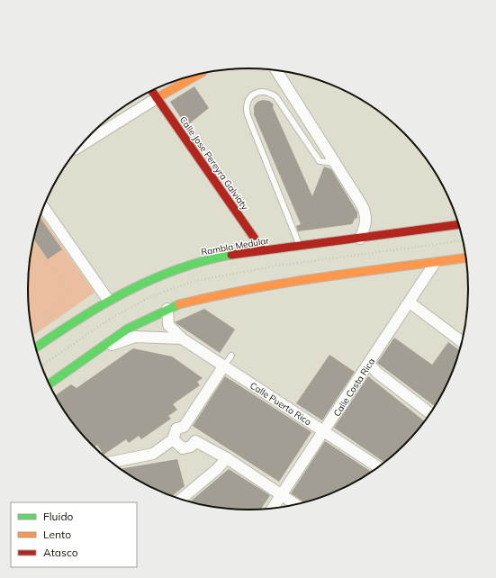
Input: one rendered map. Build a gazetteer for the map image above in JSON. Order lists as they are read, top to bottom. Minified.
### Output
{"streets":{"main road":["Calle Jose Pereyra Galviaty","Rambla Medular"],"street":["Calle Costa Rica","Calle Puerto Rico"]},"crossings":[["Calle Jose Pereyra Galviaty","Rambla Medular"],["Calle Costa Rica","Calle Puerto Rico"]],"legend":["Fluido","Lento","Atasco"]}
